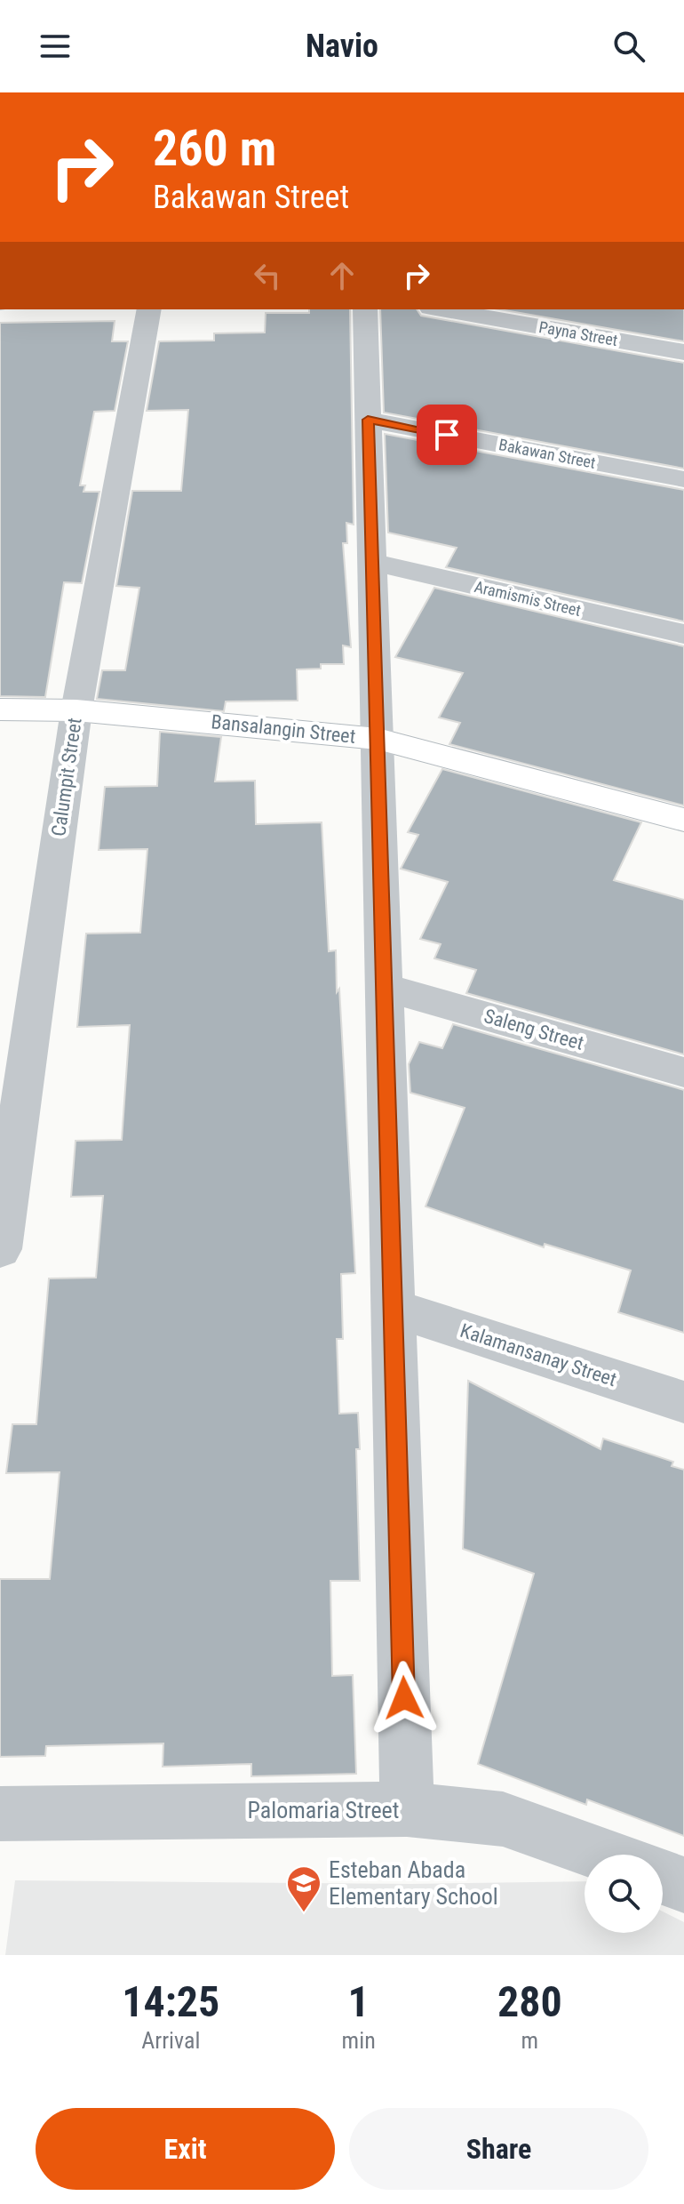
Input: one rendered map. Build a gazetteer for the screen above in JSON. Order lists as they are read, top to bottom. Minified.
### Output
{"streets":{"street":["Payna Street","Bakawan Street","Aramismis Street","Bansalangin Street","Calumpit Street","Saleng Street","Kalamansanay Street","Palomaria Street"]},"crossings":[["Bansalangin Street","Calumpit Street"]],"places":{"school or university":["Esteban Abada Elementary School"]},"page":{"header":"Navio","turn":["260 m","Bakawan Street"],"eta":["14:25","Arrival","1","min","280","m"],"buttons":["Exit","Share"]}}
